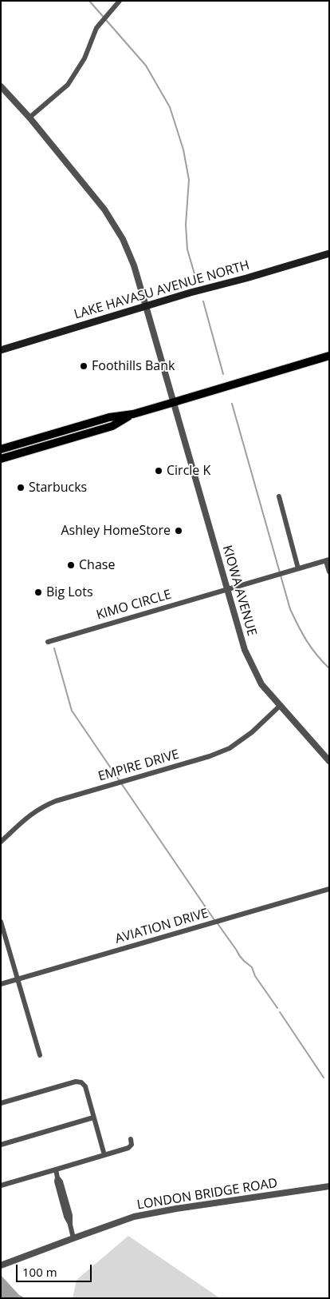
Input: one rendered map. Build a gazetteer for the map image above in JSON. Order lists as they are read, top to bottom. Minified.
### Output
{"streets":{"main road":["LAKE HAVASU AVENUE NORTH"],"street":["KIOWA AVENUE","KIMO CIRCLE","EMPIRE DRIVE","AVIATION DRIVE","LONDON BRIDGE ROAD"]},"crossings":[["LAKE HAVASU AVENUE NORTH","KIOWA AVENUE"],["KIOWA AVENUE","KIMO CIRCLE"],["KIOWA AVENUE","EMPIRE DRIVE"]],"places":["Foothills Bank","Circle K","Starbucks","Ashley HomeStore","Chase","Big Lots"],"scale_bar":"100 m"}
